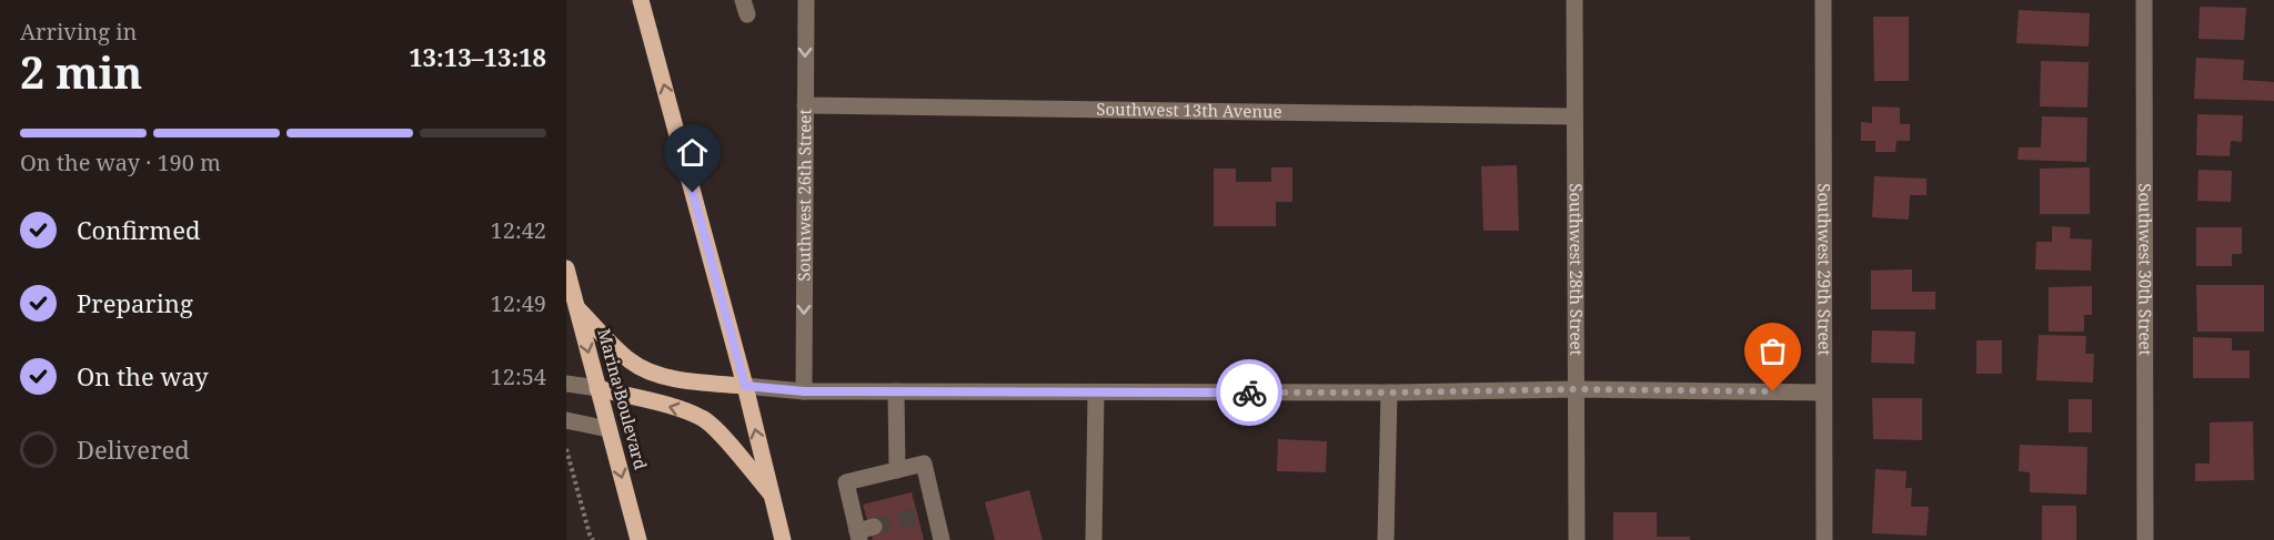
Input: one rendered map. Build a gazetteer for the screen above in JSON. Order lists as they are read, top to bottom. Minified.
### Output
{"streets":{"main road":["Marina Boulevard"],"street":["Southwest 13th Avenue","Southwest 26th Street","Southwest 28th Street","Southwest 29th Street","Southwest 30th Street"]},"crossings":[["Southwest 13th Avenue","Southwest 26th Street"],["Southwest 13th Avenue","Southwest 28th Street"]],"one_way":["Southwest 26th Street"],"page":{"heading":["2 min","Arriving in","13:13–13:18"],"bar":"On the way · 190 m","list":[["Confirmed","12:42"],["Preparing","12:49"],["On the way","12:54"],"Delivered"]}}
